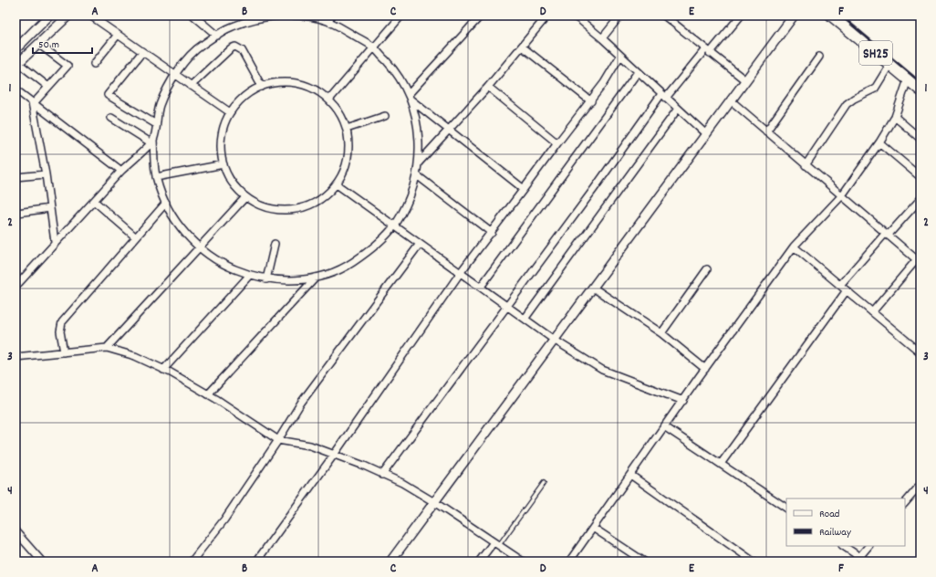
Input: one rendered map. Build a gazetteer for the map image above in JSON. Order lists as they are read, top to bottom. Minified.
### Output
{"streets":{"main road":["SH25"]},"legend":["Road","Railway"],"scale_bar":"50 m","grid":{"columns":["A","B","C","D","E","F"],"rows":["1","2","3","4"]}}
